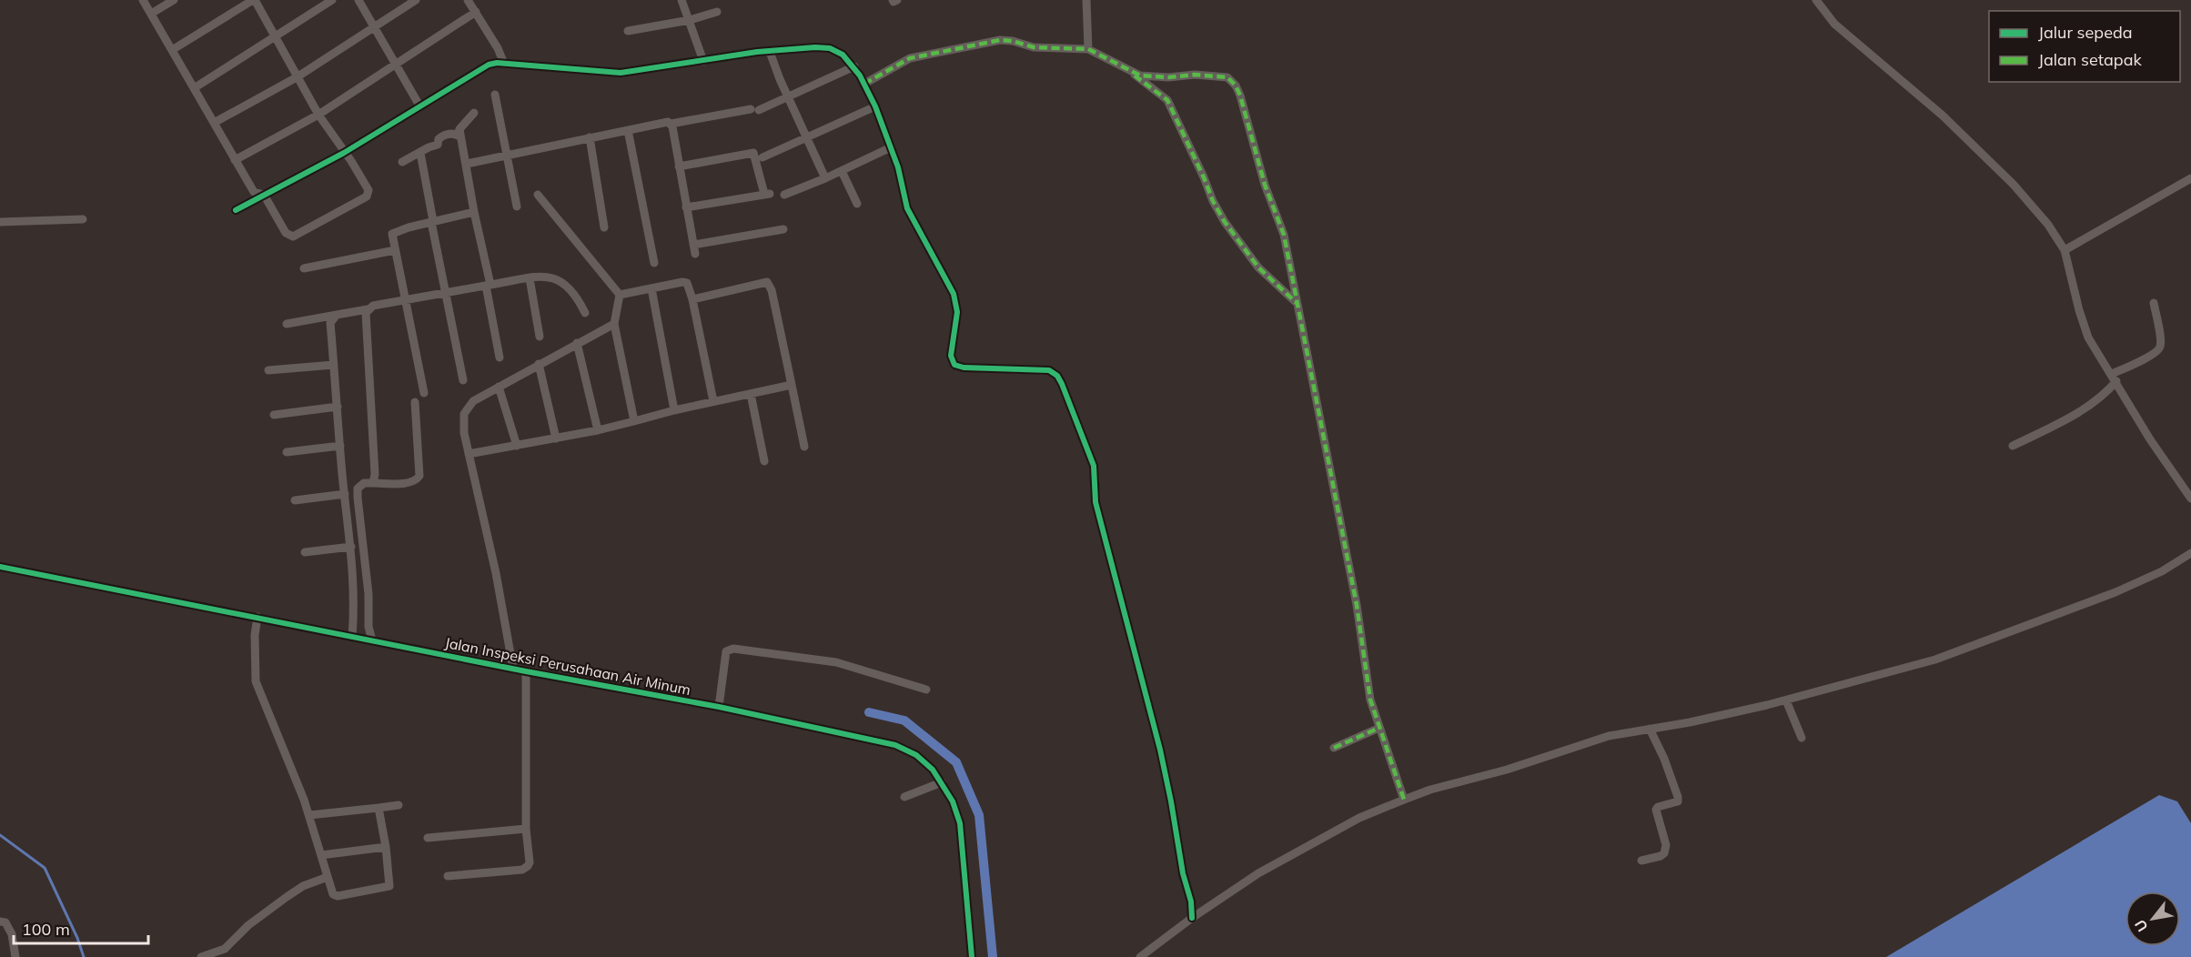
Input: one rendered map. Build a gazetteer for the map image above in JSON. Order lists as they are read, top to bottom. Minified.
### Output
{"streets":{"street":["Jalan Inspeksi Perusahaan Air Minum"]},"legend":["Jalur sepeda","Jalan setapak"],"scale_bar":"100 m","north":"bottom left"}
